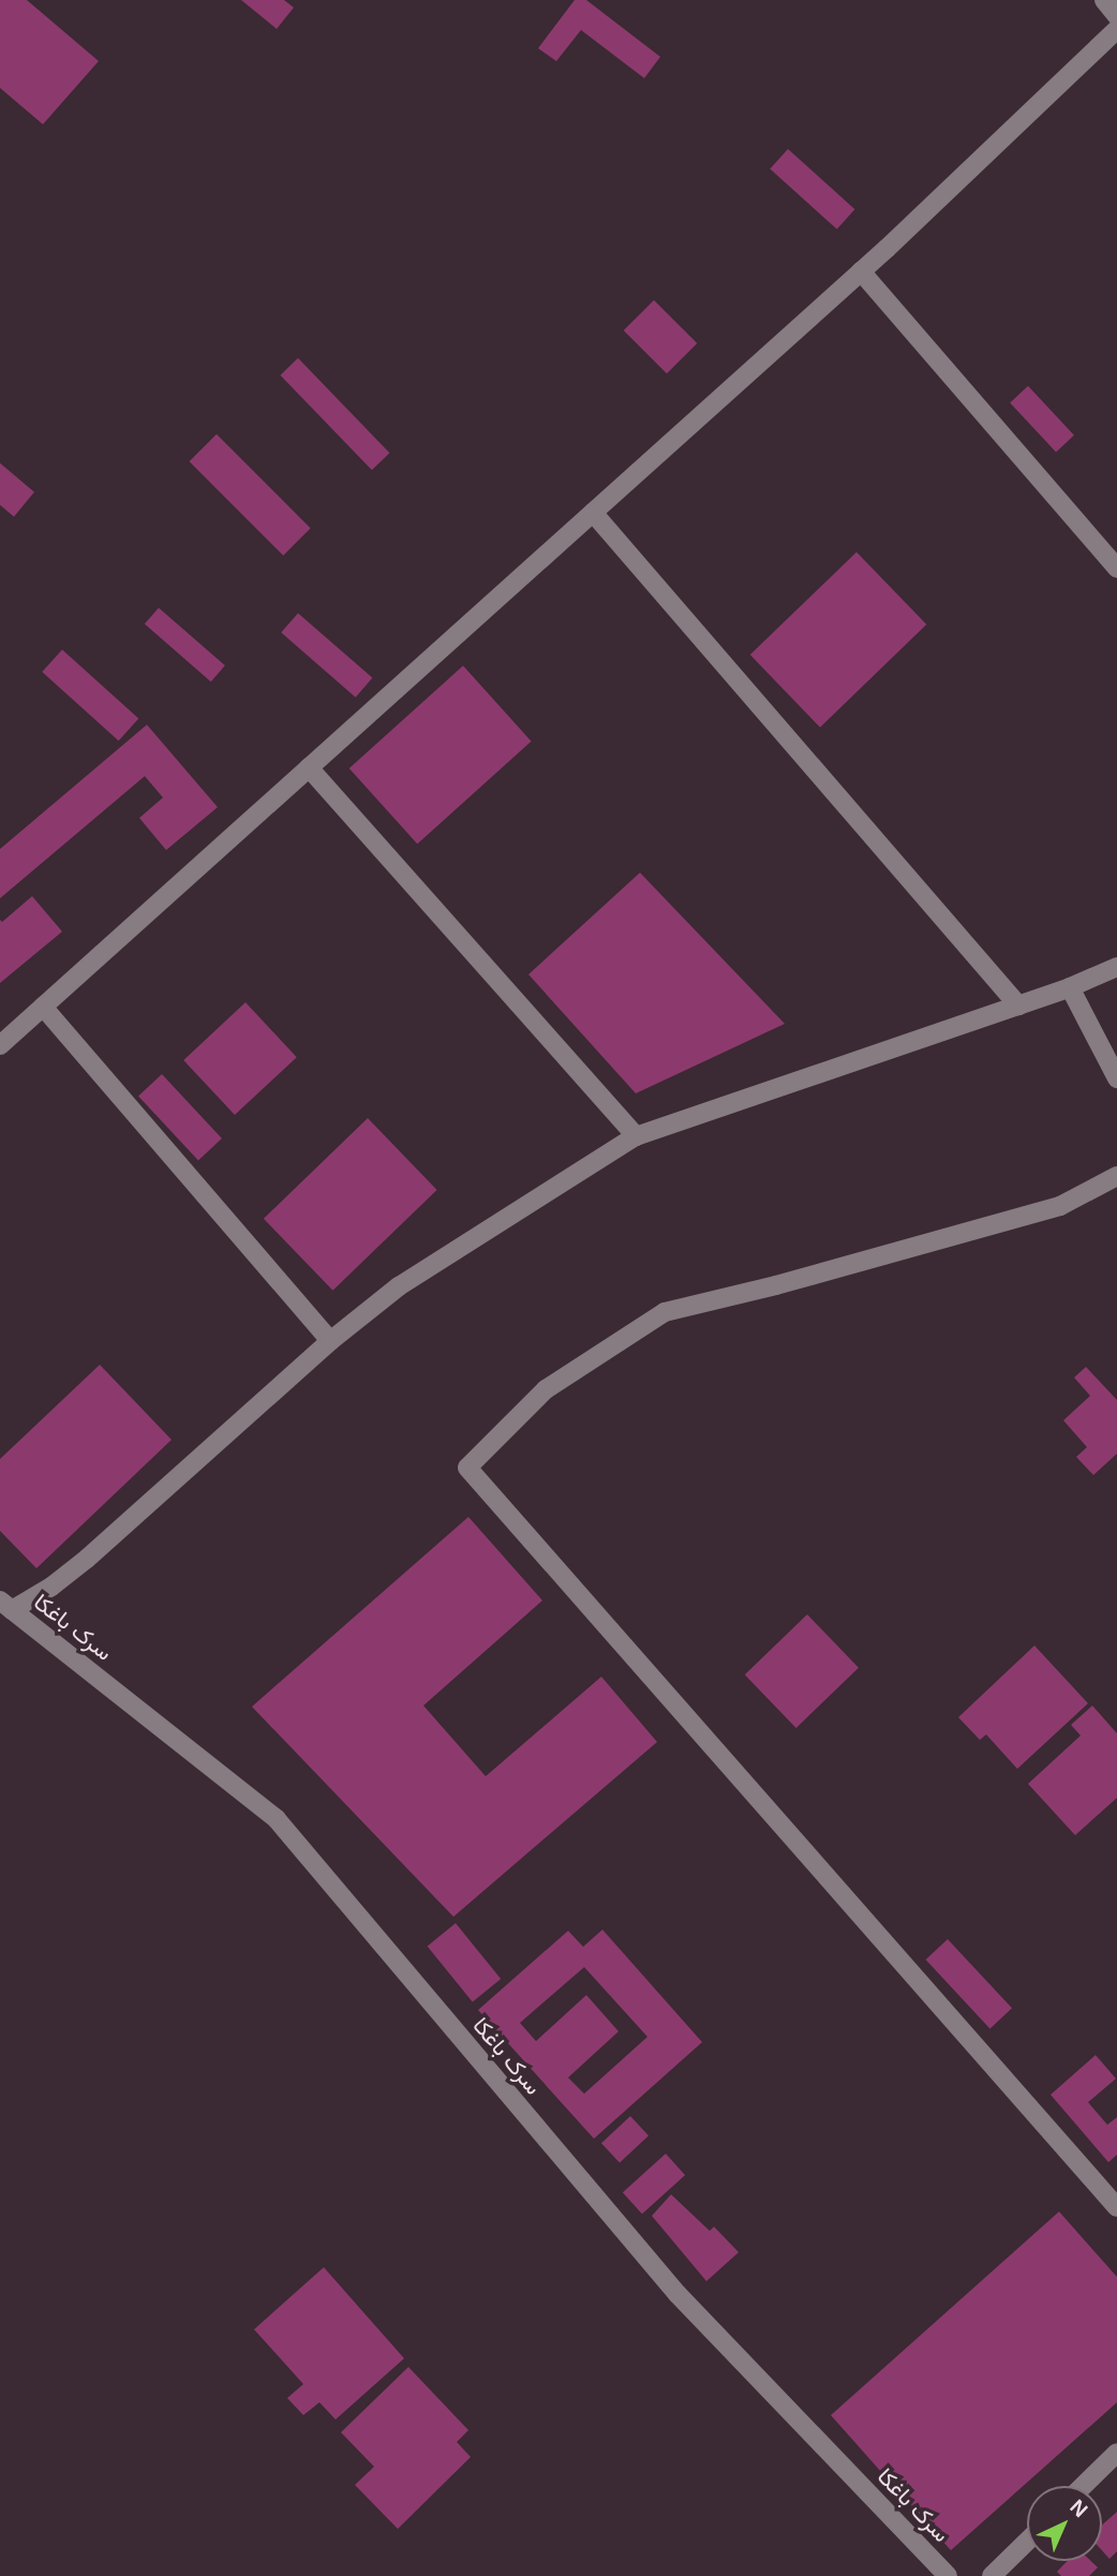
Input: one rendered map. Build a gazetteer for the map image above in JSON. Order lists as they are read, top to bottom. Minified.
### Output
{"streets":{"street":["سرک باغکا"]},"north":"top right"}
